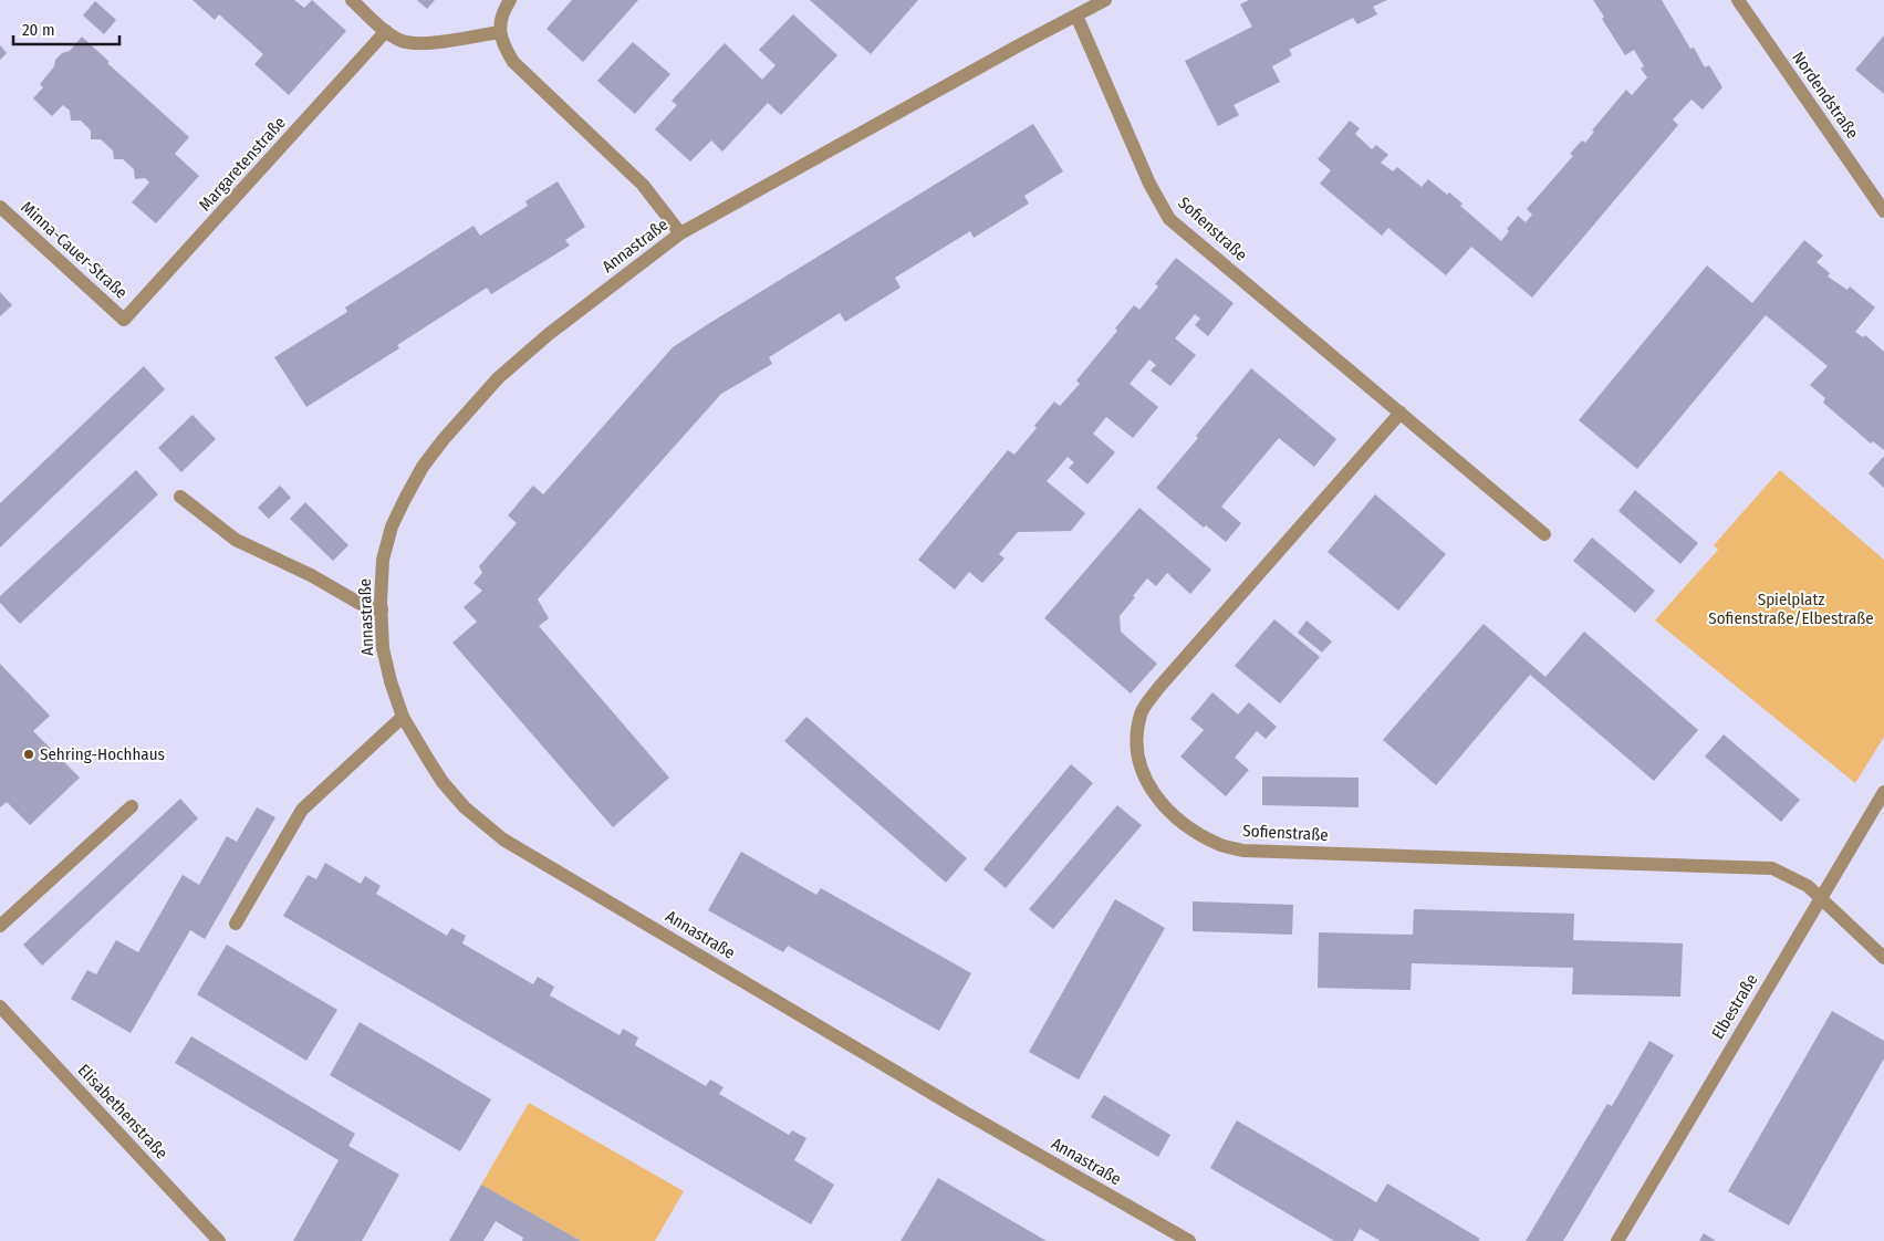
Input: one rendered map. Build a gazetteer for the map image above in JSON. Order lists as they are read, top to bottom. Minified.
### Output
{"streets":{"street":["Nordendstraße","Margaretenstraße","Sofienstraße","Annastraße","Minna-Cauer-Straße","Elbestraße","Elisabethenstraße"]},"crossings":[["Margaretenstraße","Minna-Cauer-Straße"],["Sofienstraße","Annastraße"],["Sofienstraße","Elbestraße"]],"parks":["Spielplatz Sofienstraße/Elbestraße"],"places":["Sehring-Hochhaus"],"scale_bar":"20 m"}
